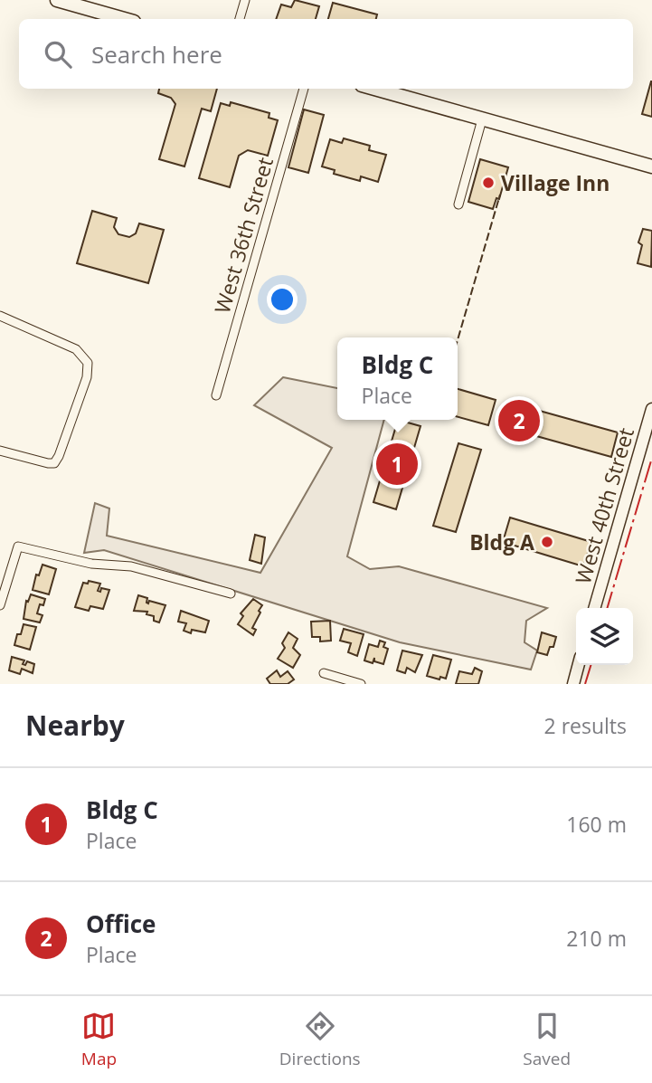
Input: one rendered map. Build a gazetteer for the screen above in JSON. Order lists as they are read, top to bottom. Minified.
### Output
{"streets":{"street":["West 36th Street","West 40th Street"]},"places":["Village Inn","Bldg A"],"page":{"search":"Search here","popup":["Bldg C","Place"],"pins":["2","1"],"heading":["Nearby","2 results"],"list":[{"mark":"1","name":"Bldg C","note":"Place","value":"160 m"},{"mark":"2","name":"Office","note":"Place","value":"210 m"}],"nav":["Map","Directions","Saved"]}}
